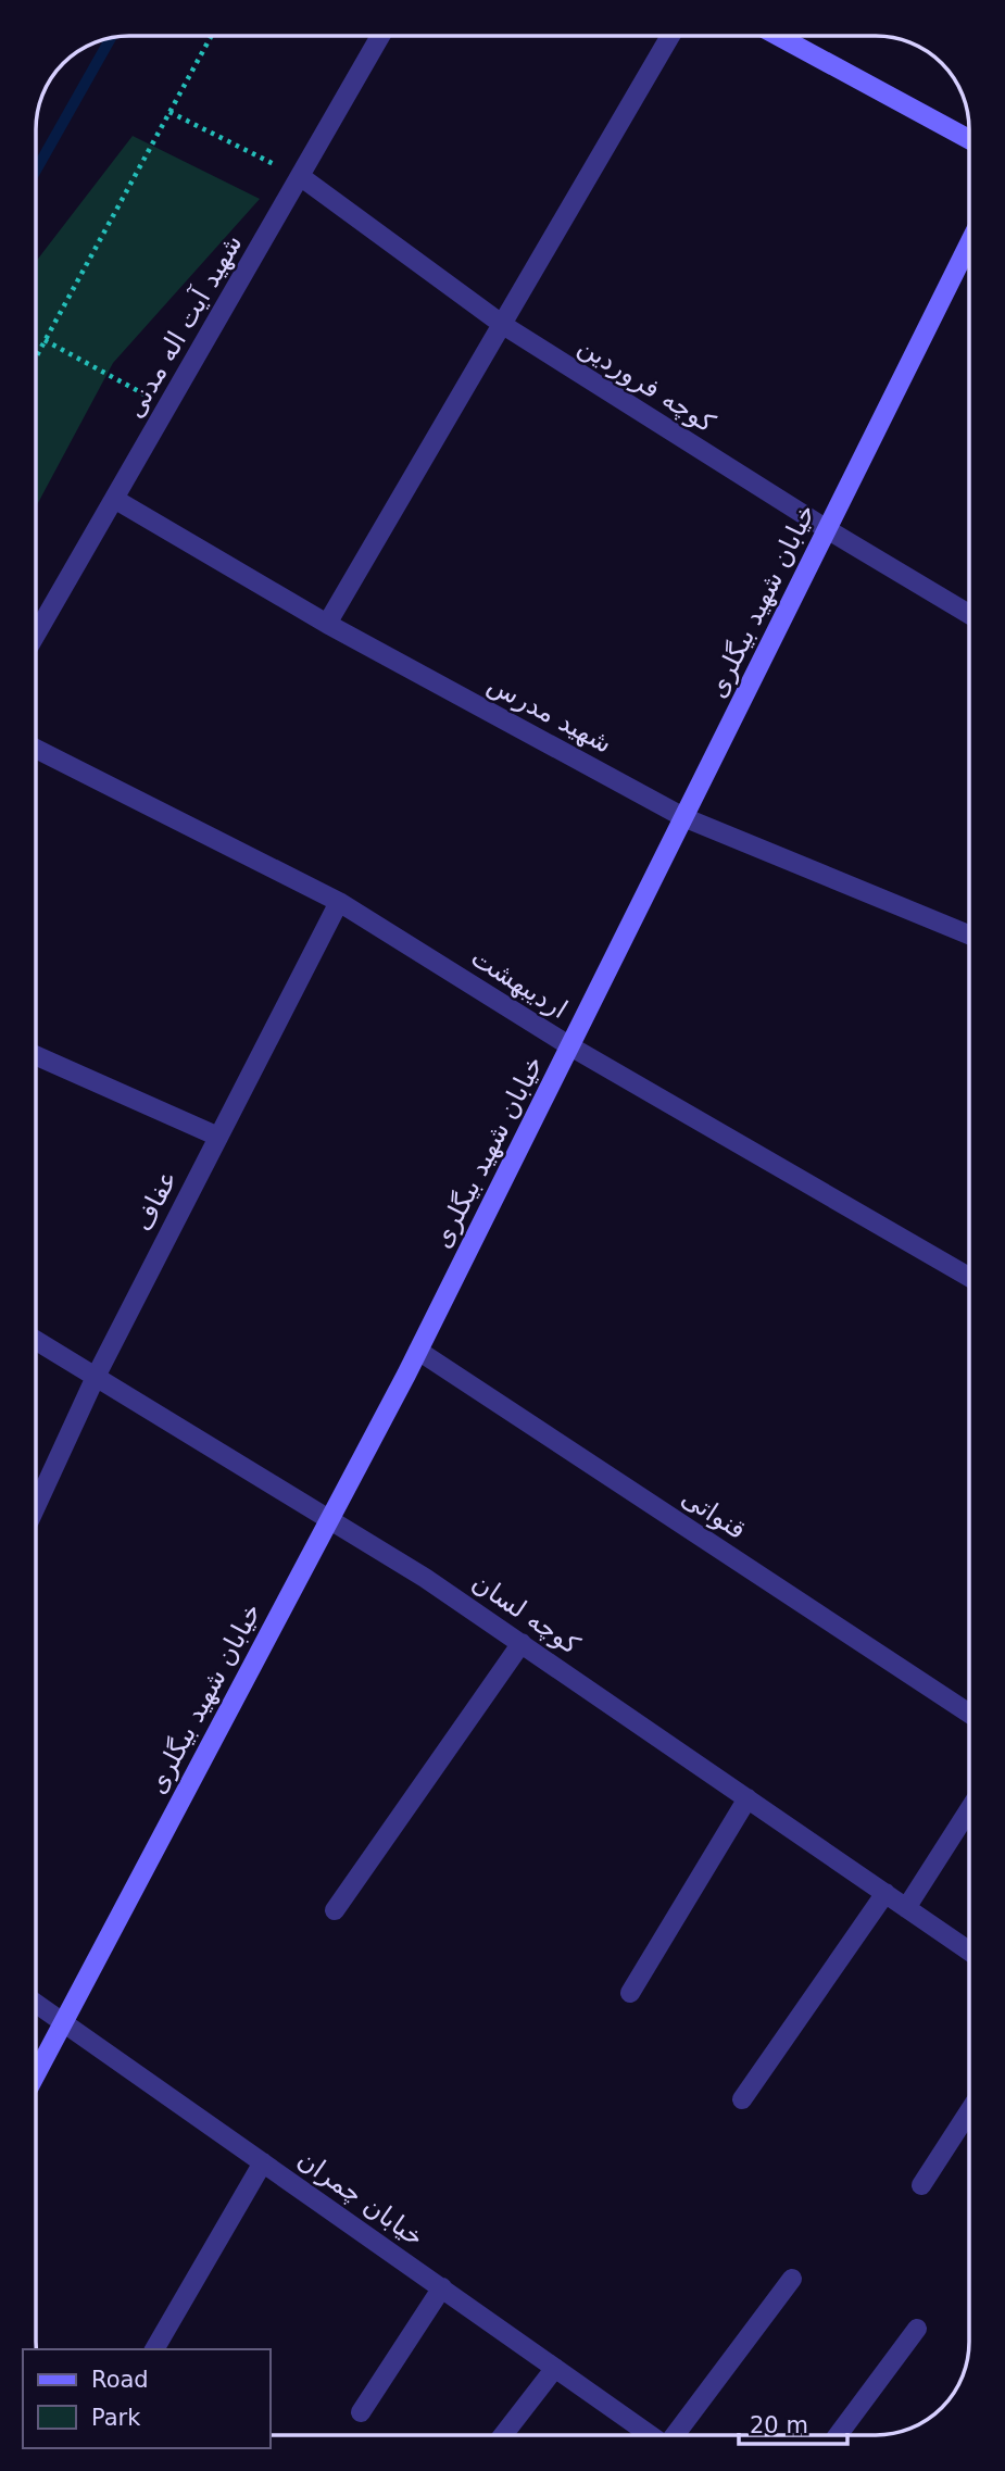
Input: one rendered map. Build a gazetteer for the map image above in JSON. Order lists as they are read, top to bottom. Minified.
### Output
{"streets":{"street":["شهید آیت اله مدنی","کوچه فروردین","خیابان شهید بیگلری","شهید مدرس","اردیبهشت","عفاف","قنواتی","کوچه لسان","خیابان چمران"]},"crossings":[["شهید آیت اله مدنی","کوچه فروردین"],["شهید آیت اله مدنی","شهید مدرس"],["کوچه فروردین","خیابان شهید بیگلری"],["خیابان شهید بیگلری","شهید مدرس"],["خیابان شهید بیگلری","اردیبهشت"],["خیابان شهید بیگلری","قنواتی"],["خیابان شهید بیگلری","کوچه لسان"],["خیابان شهید بیگلری","خیابان چمران"],["اردیبهشت","عفاف"],["عفاف","کوچه لسان"]],"legend":["Road","Park"],"scale_bar":"20 m"}
